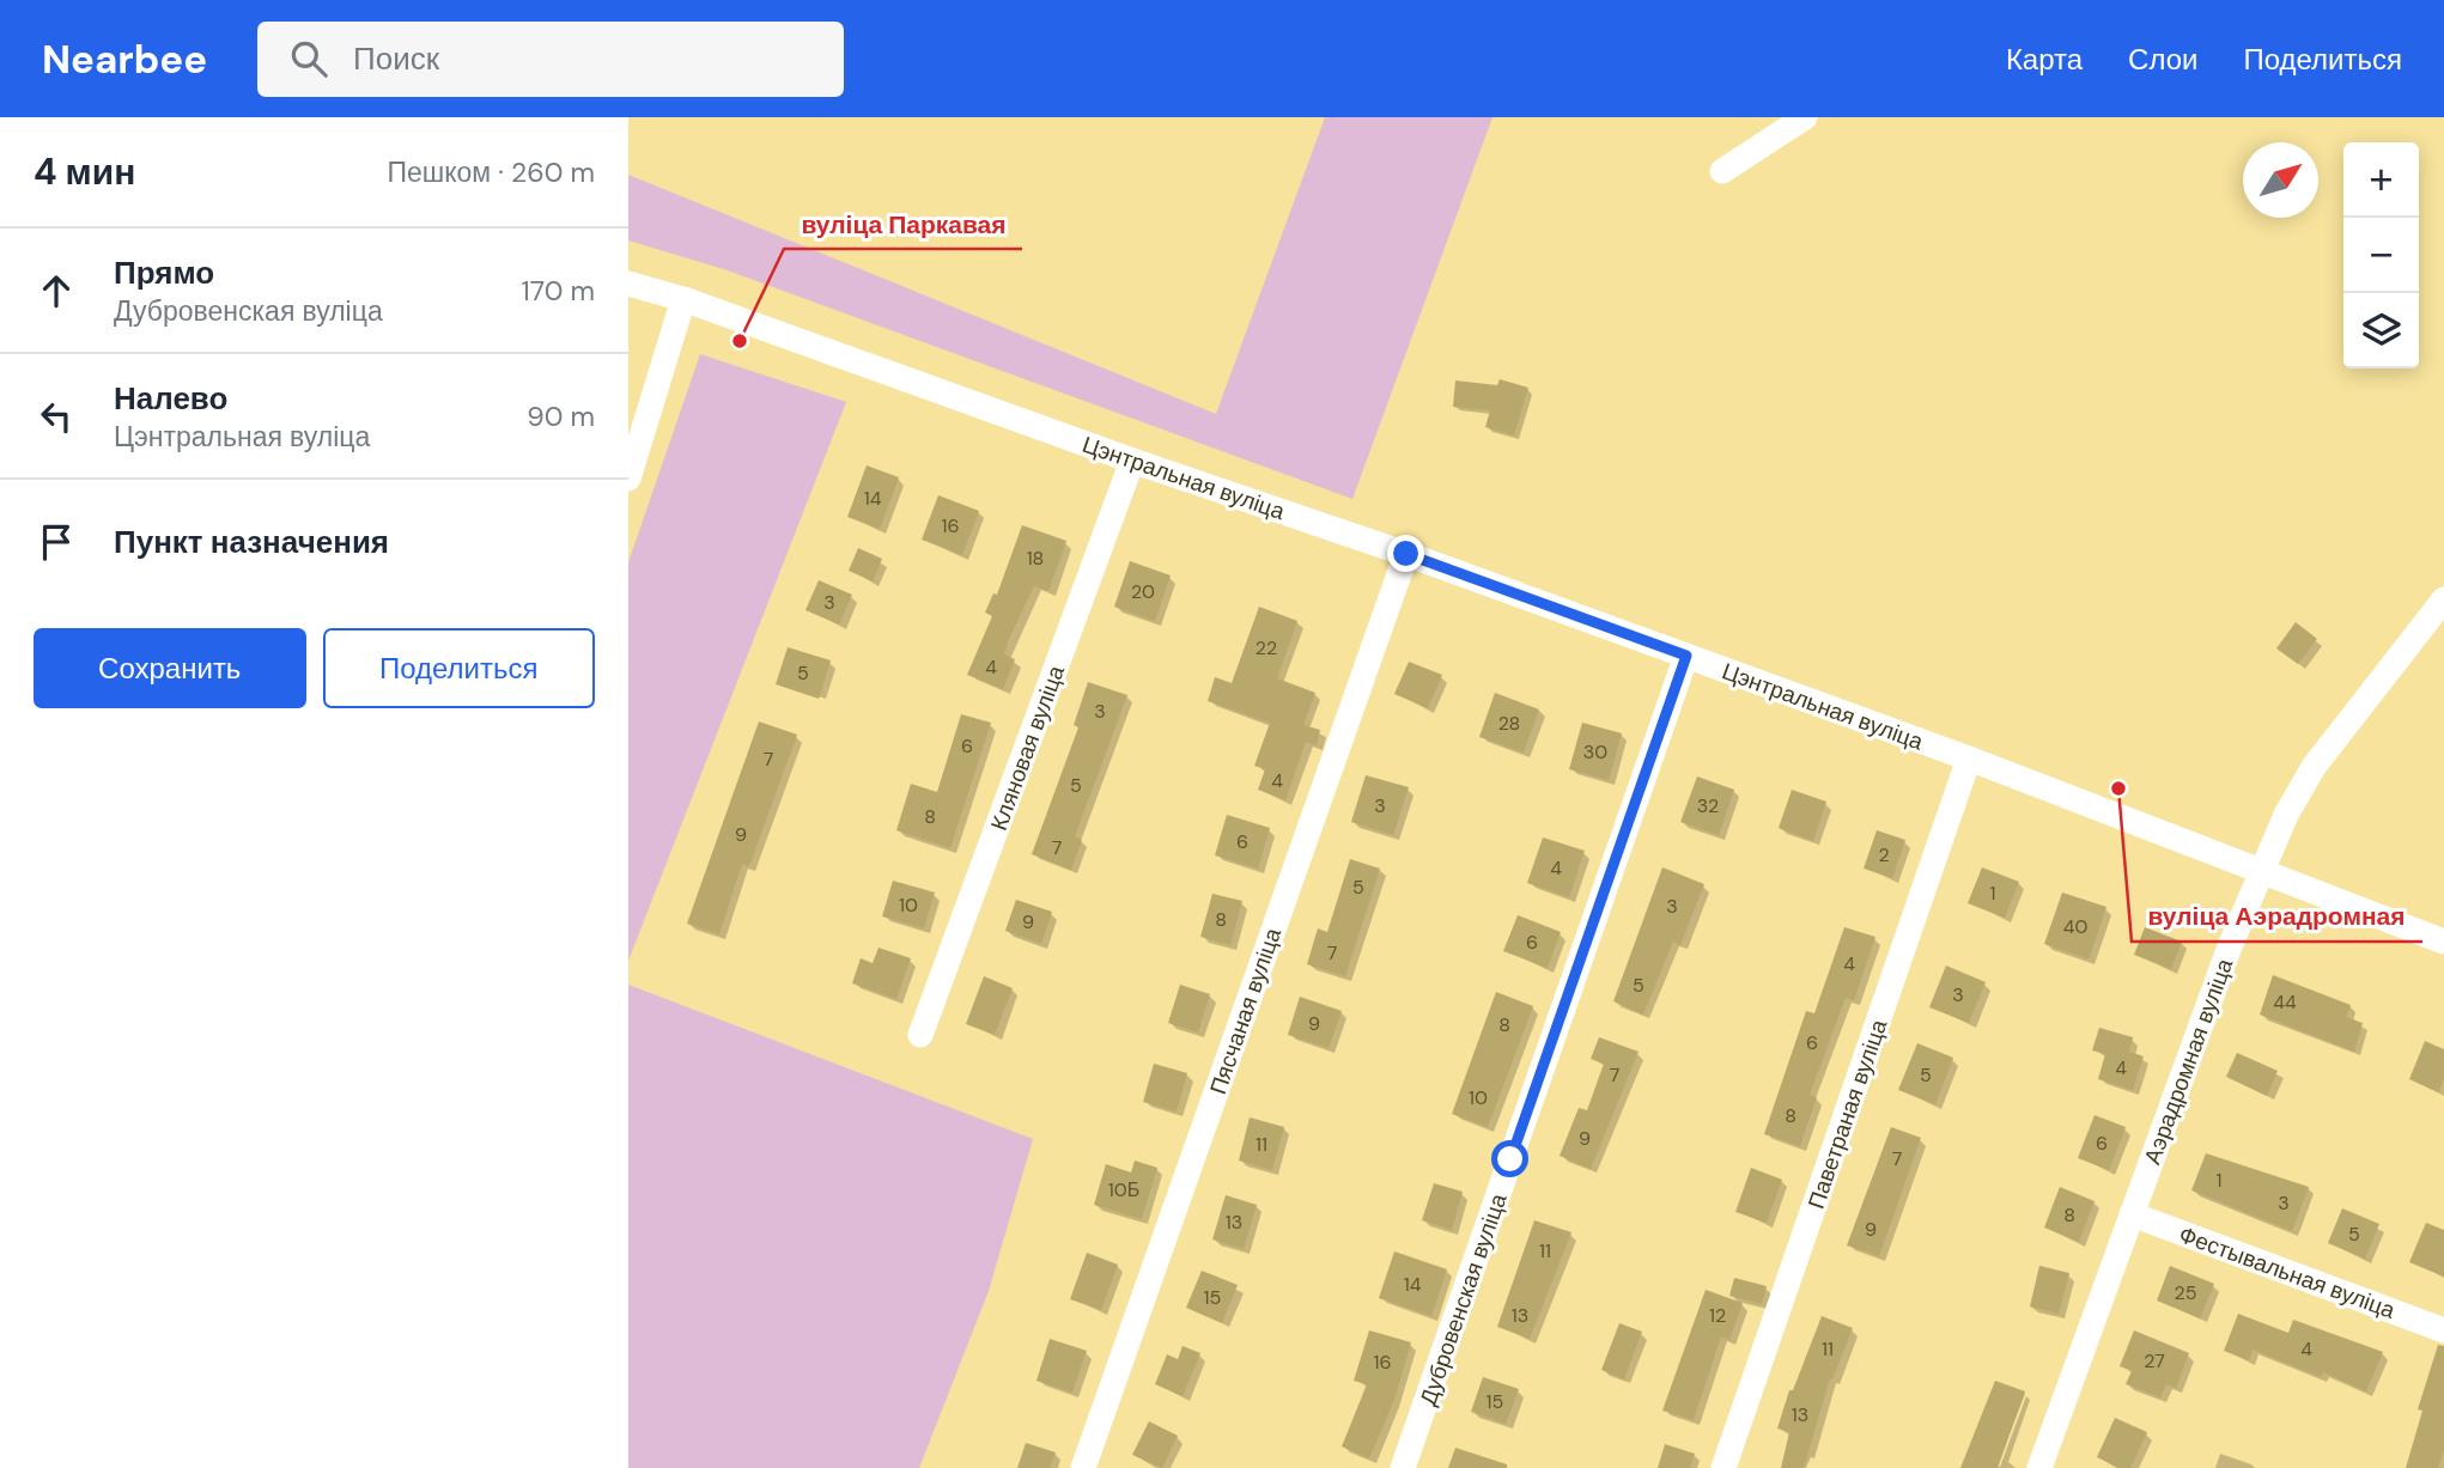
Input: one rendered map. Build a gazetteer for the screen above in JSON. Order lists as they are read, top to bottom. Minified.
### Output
{"streets":{"street":["Цэнтральная вуліца","Кляновая вуліца","Пясчаная вуліца","Аэрадромная вуліца","Паветраная вуліца","Фестывальная вуліца","Дубровенская вуліца"]},"crossings":[["Цэнтральная вуліца","Кляновая вуліца"],["Цэнтральная вуліца","Пясчаная вуліца"],["Цэнтральная вуліца","Аэрадромная вуліца"],["Цэнтральная вуліца","Паветраная вуліца"],["Цэнтральная вуліца","Дубровенская вуліца"],["Аэрадромная вуліца","Фестывальная вуліца"]],"places":["вуліца Паркавая","вуліца Аэрадромная"],"house_numbers":["14","16","18","20","3","22","4","5","3","28","6","30","7","4","5","3","32","8","9","6","7","2","4","5","1","10","3","8","9","40","6","7","4","5","3","44","9","8","6","4","7","5","10","8","9","6","11","7","1","10Б","3","8","13","9","5","11","14","25","15","13","12","11","4","27","16","15","13"],"north":"top right","page":{"header":"Nearbee","search":"Поиск","nav":["Карта","Слои","Поделиться"],"heading":["4 мин","Пешком · 260 m"],"map_buttons":["+","−"],"list":[["Прямо","Дубровенская вуліца","170 m"],["Налево","Цэнтральная вуліца","90 m"],"Пункт назначения"],"buttons":["Сохранить","Поделиться"]}}
